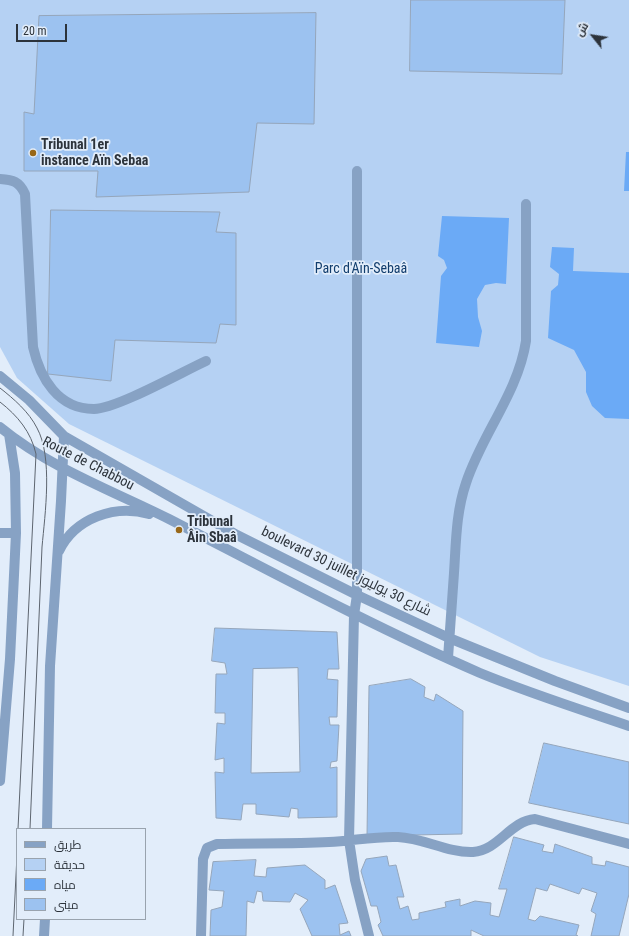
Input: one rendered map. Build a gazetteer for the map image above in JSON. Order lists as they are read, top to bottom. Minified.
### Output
{"streets":{"street":["Route de Chabbou","boulevard 30 juillet شارع 30 يوليوز"]},"crossings":[["Route de Chabbou","boulevard 30 juillet شارع 30 يوليوز"]],"parks":["Parc d'Aïn-Sebaâ"],"places":["Tribunal 1er instance Aïn Sebaa","Tribunal Âin Sbaâ"],"legend":["طريق","حديقة","مياه","مبنى"],"scale_bar":"20 m","north":"top left"}
